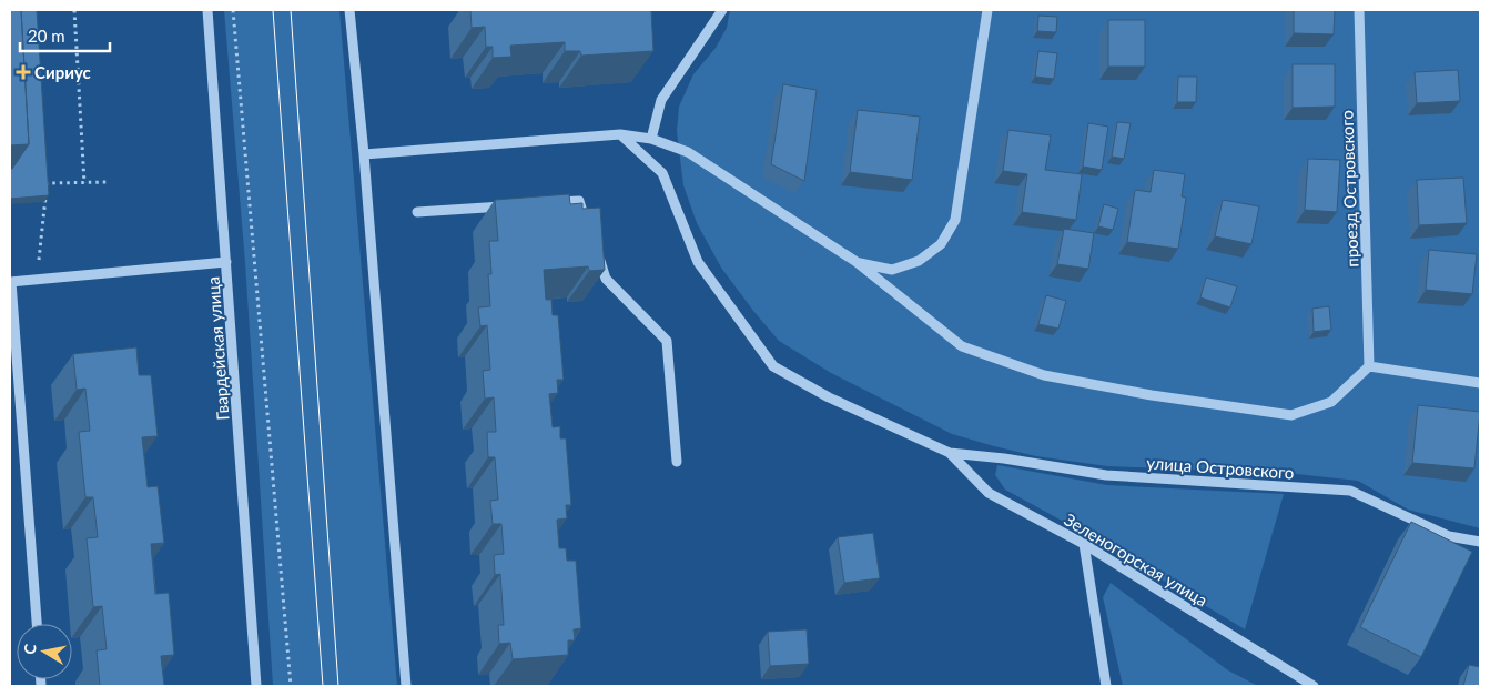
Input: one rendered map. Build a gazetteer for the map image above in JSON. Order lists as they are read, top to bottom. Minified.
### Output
{"streets":{"street":["проезд Островского","Гвардейская улица","улица Островского","Зеленогорская улица"]},"crossings":[["улица Островского","Зеленогорская улица"]],"places":{"health":["Сириус"]},"scale_bar":"20 m","north":"left"}
